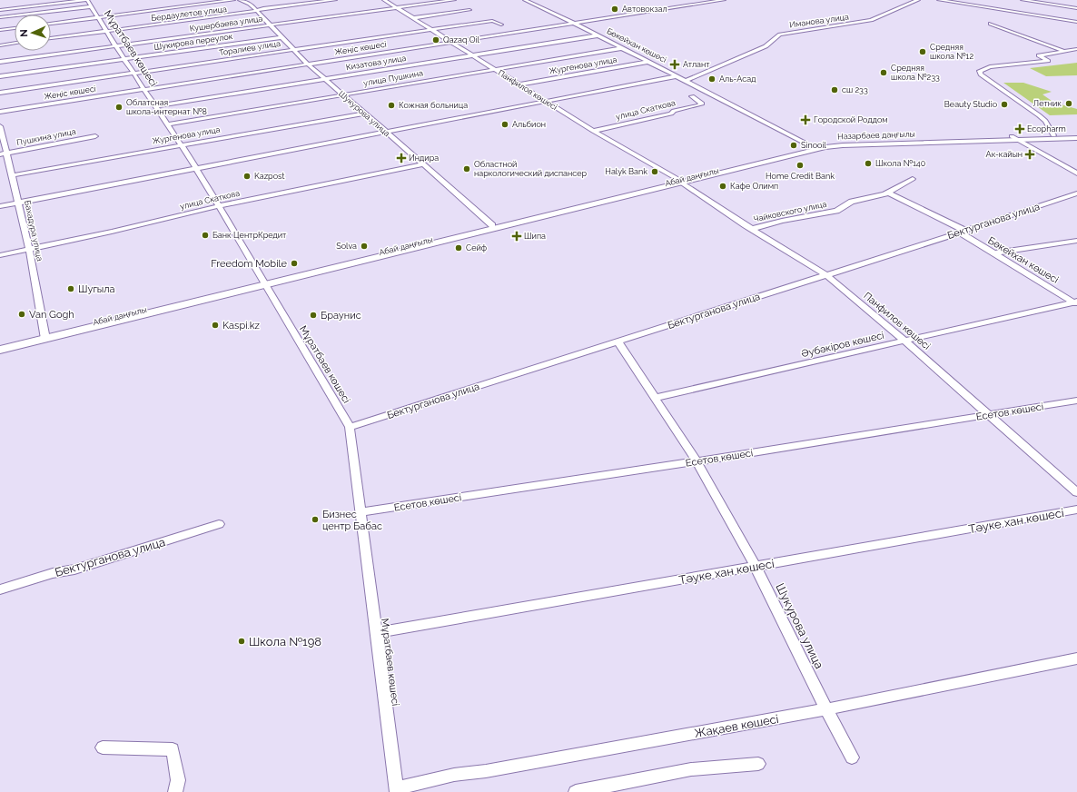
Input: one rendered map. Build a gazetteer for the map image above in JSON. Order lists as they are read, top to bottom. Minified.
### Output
{"streets":{"main road":["Назарбаев даңғылы","Абай даңғылы"],"street":["Бердаулетов улица","Иманова улица","Кушербаева улица","Шукирова переулок","Бөкейхан көшесі","Мұратбаев көшесі","Торалиев улица","Жеңіс көшесі","Кизатова улица","Жургенова улица","улица Пушкина","Панфилов көшесі","улица Скаткова","Шукурова улица","Пушкина улица","Чайковского улица","Бектурганова улица","Бахадура улица","Әубәкіров көшесі","Есетов көшесі","Тәуке хан көшесі","Жақаев көшесі"]},"crossings":[["Бердаулетов улица","Мұратбаев көшесі"],["Бердаулетов улица","Шукурова улица"],["Иманова улица","Бөкейхан көшесі"],["Кушербаева улица","Мұратбаев көшесі"],["Кушербаева улица","Панфилов көшесі"],["Кушербаева улица","Шукурова улица"],["Шукирова переулок","Мұратбаев көшесі"],["Шукирова переулок","Шукурова улица"],["Бөкейхан көшесі","Жеңіс көшесі"],["Бөкейхан көшесі","Кизатова улица"],["Бөкейхан көшесі","Жургенова улица"],["Бөкейхан көшесі","улица Пушкина"],["Бөкейхан көшесі","улица Скаткова"],["Бөкейхан көшесі","Назарбаев даңғылы"],["Бөкейхан көшесі","Абай даңғылы"],["Бөкейхан көшесі","Чайковского улица"],["Бөкейхан көшесі","Бектурганова улица"],["Бөкейхан көшесі","Әубәкіров көшесі"],["Мұратбаев көшесі","Торалиев улица"],["Мұратбаев көшесі","Жеңіс көшесі"],["Мұратбаев көшесі","Кизатова улица"],["Мұратбаев көшесі","Жургенова улица"],["Мұратбаев көшесі","улица Пушкина"],["Мұратбаев көшесі","улица Скаткова"],["Мұратбаев көшесі","Абай даңғылы"],["Мұратбаев көшесі","Бектурганова улица"],["Мұратбаев көшесі","Есетов көшесі"],["Мұратбаев көшесі","Тәуке хан көшесі"],["Мұратбаев көшесі","Жақаев көшесі"],["Торалиев улица","Панфилов көшесі"],["Торалиев улица","Шукурова улица"],["Жеңіс көшесі","Панфилов көшесі"],["Жеңіс көшесі","Шукурова улица"],["Кизатова улица","Панфилов көшесі"],["Кизатова улица","Шукурова улица"],["Жургенова улица","Панфилов көшесі"],["Жургенова улица","Шукурова улица"],["Жургенова улица","Бахадура улица"],["улица Пушкина","Панфилов көшесі"],["улица Пушкина","Шукурова улица"],["Панфилов көшесі","улица Скаткова"],["Панфилов көшесі","Абай даңғылы"],["Панфилов көшесі","Чайковского улица"],["Панфилов көшесі","Бектурганова улица"],["Панфилов көшесі","Әубәкіров көшесі"],["Панфилов көшесі","Есетов көшесі"],["улица Скаткова","Шукурова улица"],["улица Скаткова","Бахадура улица"],["Шукурова улица","Абай даңғылы"],["Шукурова улица","Бектурганова улица"],["Шукурова улица","Әубәкіров көшесі"],["Шукурова улица","Есетов көшесі"],["Шукурова улица","Тәуке хан көшесі"],["Шукурова улица","Жақаев көшесі"],["Назарбаев даңғылы","Абай даңғылы"],["Пушкина улица","Бахадура улица"],["Абай даңғылы","Бахадура улица"]],"places":{"other":["Автовокзал","Qazaq Oil","Средняя школа №12","Средняя школа №233","Аль-Асад","сш 233","Летник","Beauty Studio","Кожная больница","Облатсная школа-интернат №8","Альбион","Sinooil","Школа №140","Home Credit Bank","Областной наркологический диспансер","Halyk Bank","Kazpost","Кафе Олимп","Банк ЦентрКредит","Solva","Сейф","Freedom Mobile","Шугыла","Van Gogh","Браунис","Kaspi.kz","Бизнес центр Бабас","Школа №198"],"health":["Атлант","Городской Роддом","Ecopharm","Ак-кайын","Индира","Шипа"]},"north":"left"}
